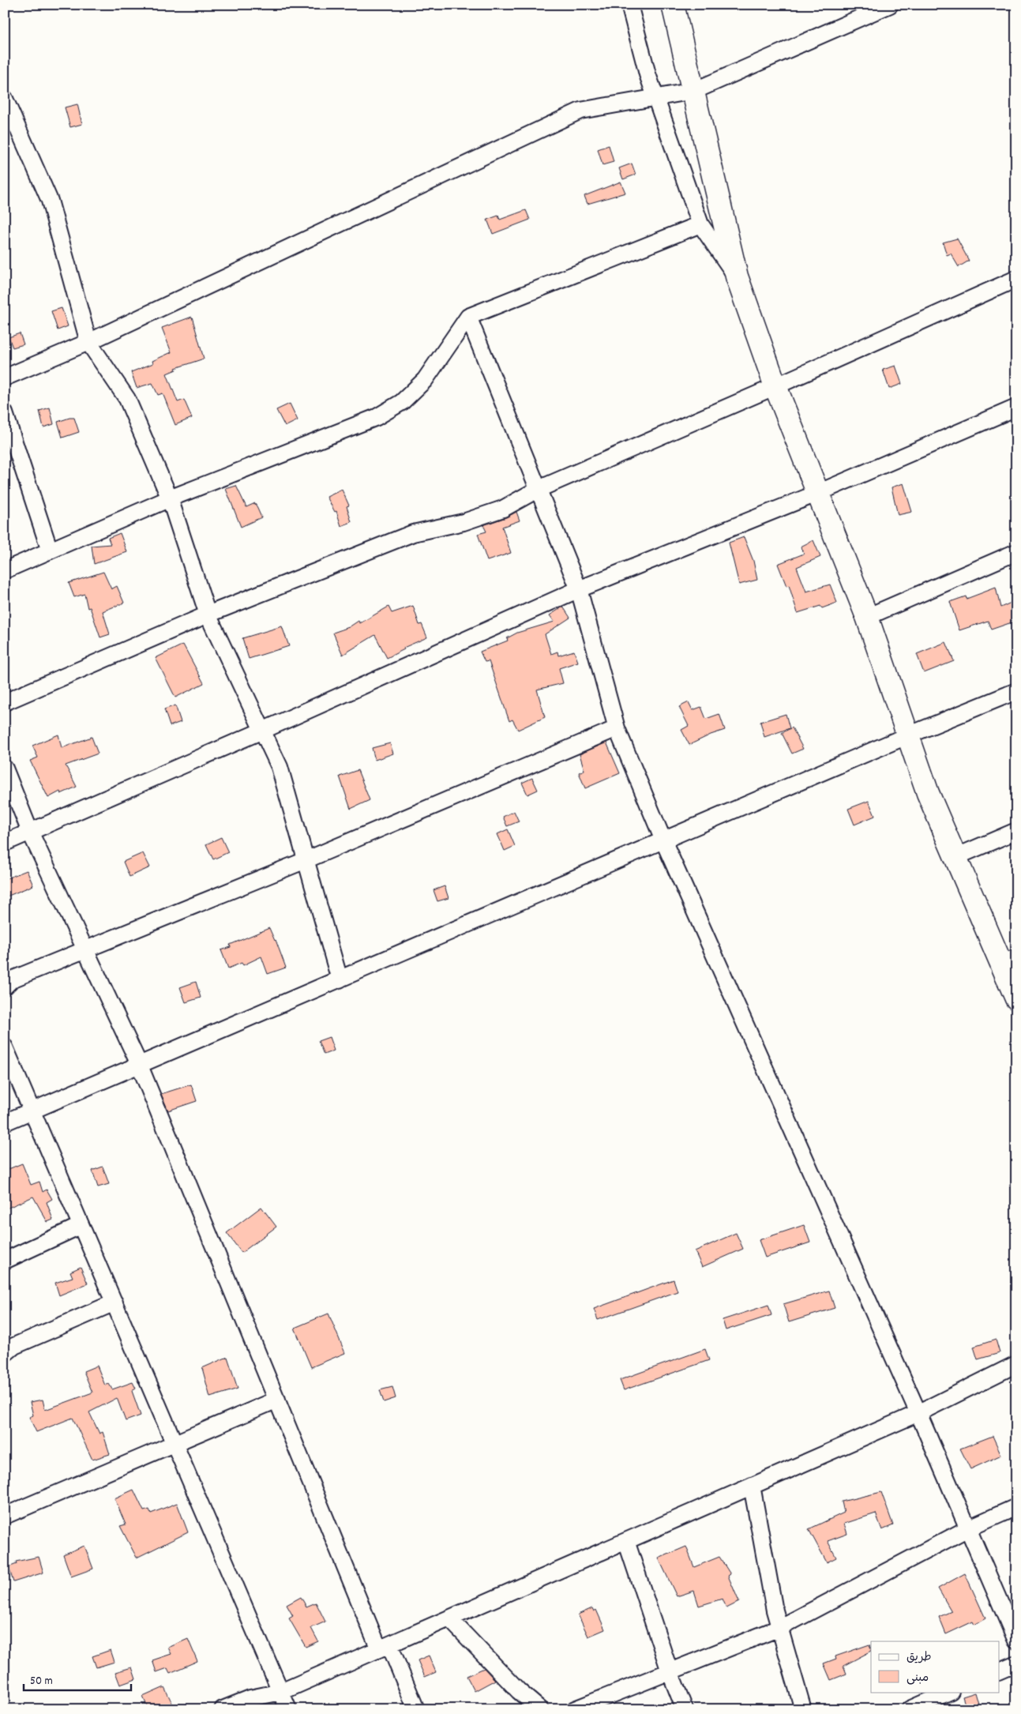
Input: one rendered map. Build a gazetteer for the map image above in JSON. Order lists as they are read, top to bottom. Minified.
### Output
{"legend":["طريق","مبنى"],"scale_bar":"50 m"}
